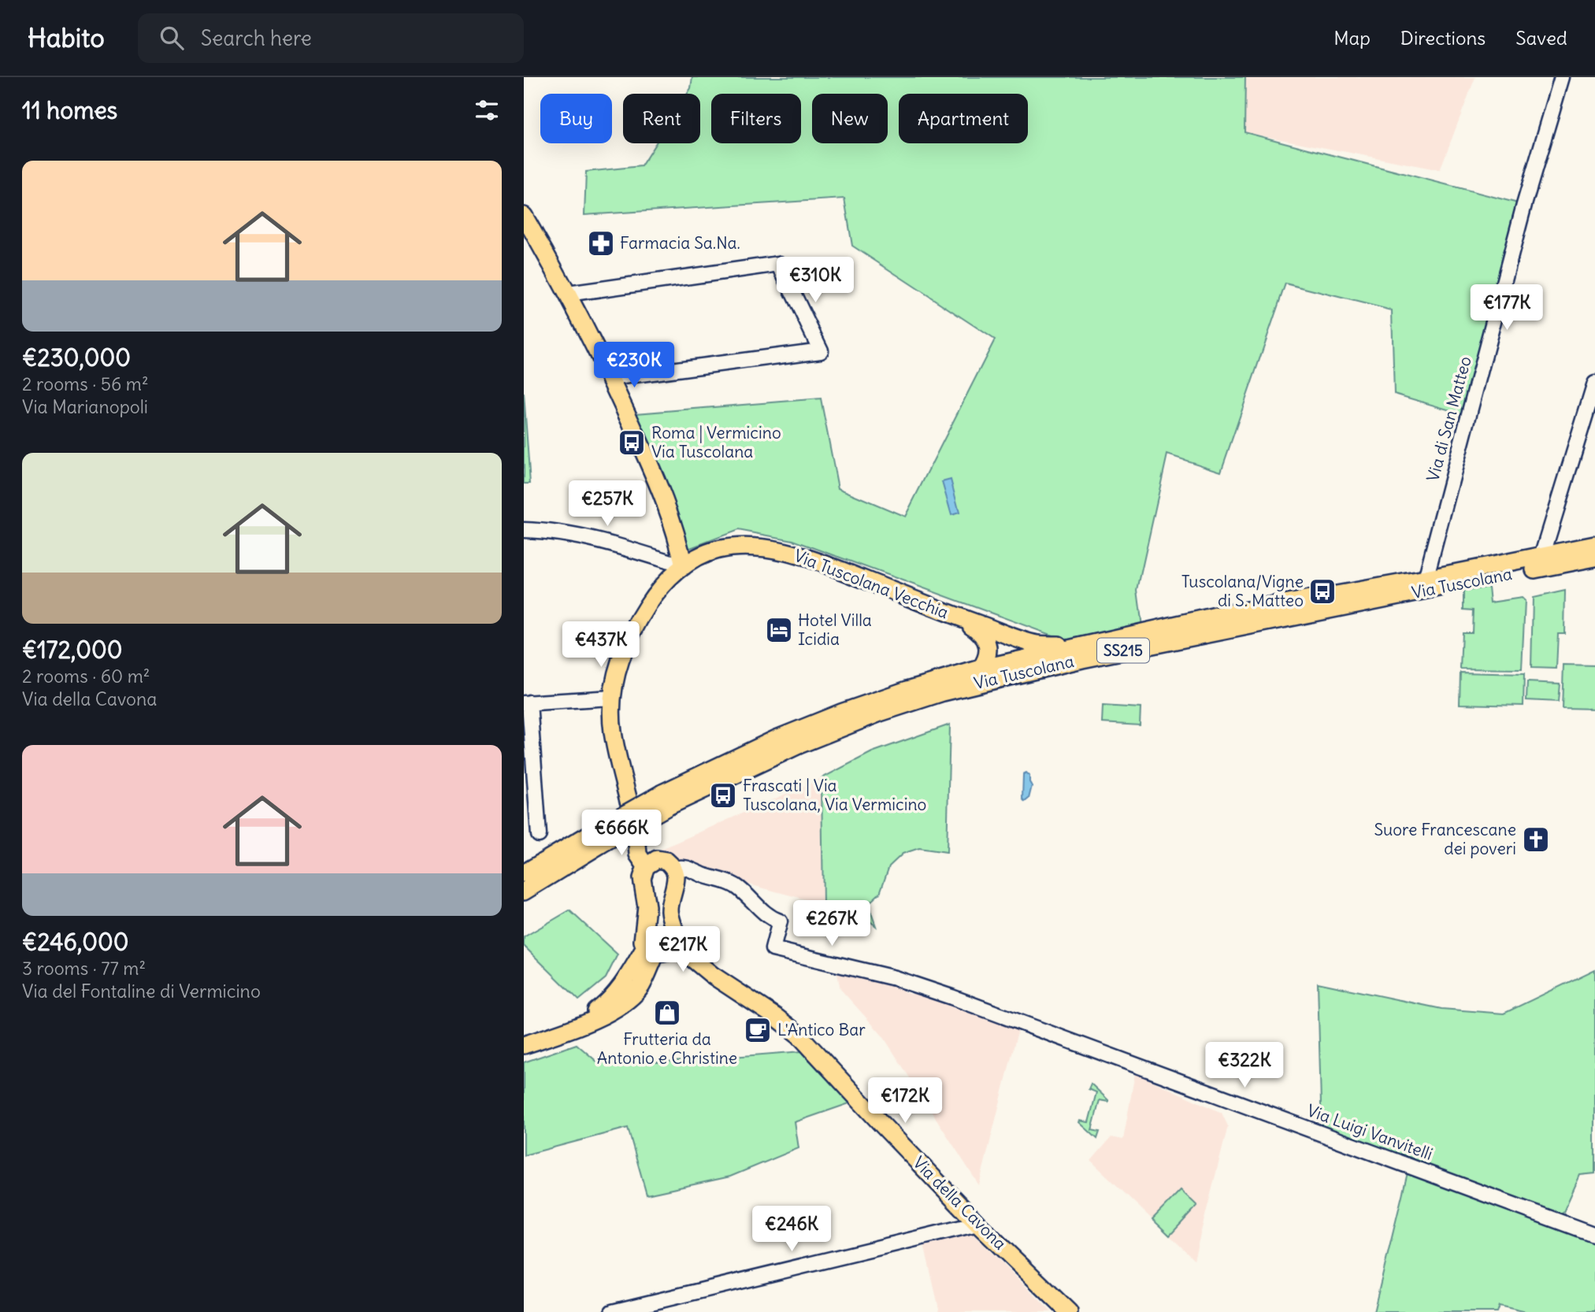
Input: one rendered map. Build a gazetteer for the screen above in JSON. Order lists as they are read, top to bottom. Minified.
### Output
{"streets":{"main road":["Via Tuscolana","Via Tuscolana Vecchia","SS215","Via della Cavona"],"street":["Via di San Matteo","Via Luigi Vanvitelli"]},"crossings":[["Via di San Matteo","Via Tuscolana"]],"places":{"pharmacy":["Farmacia Sa.Na."],"bus stop":["Roma | Vermicino Via Tuscolana","Tuscolana/Vigne di S. Matteo","Frascati | Via Tuscolana, Via Vermicino"],"hotel":["Hotel Villa Icidia"],"church":["Suore Francescane dei poveri"],"shop":["Frutteria da Antonio e Christine"],"cafe":["L'Antico Bar"]},"page":{"header":"Habito","search":"Search here","nav":["Map","Directions","Saved"],"heading":"11 homes","chip":["Buy","Rent","Filters","New","Apartment"],"list":[{"name":"€230,000","note":"2 rooms · 56 m² · Via Marianopoli"},{"name":"€172,000","note":"2 rooms · 60 m² · Via della Cavona"},{"name":"€246,000","note":"3 rooms · 77 m² · Via del Fontaline di Vermicino"}],"price":["€310K","€177K","€230K","€257K","€437K","€666K","€267K","€217K","€322K","€172K","€246K"]}}
